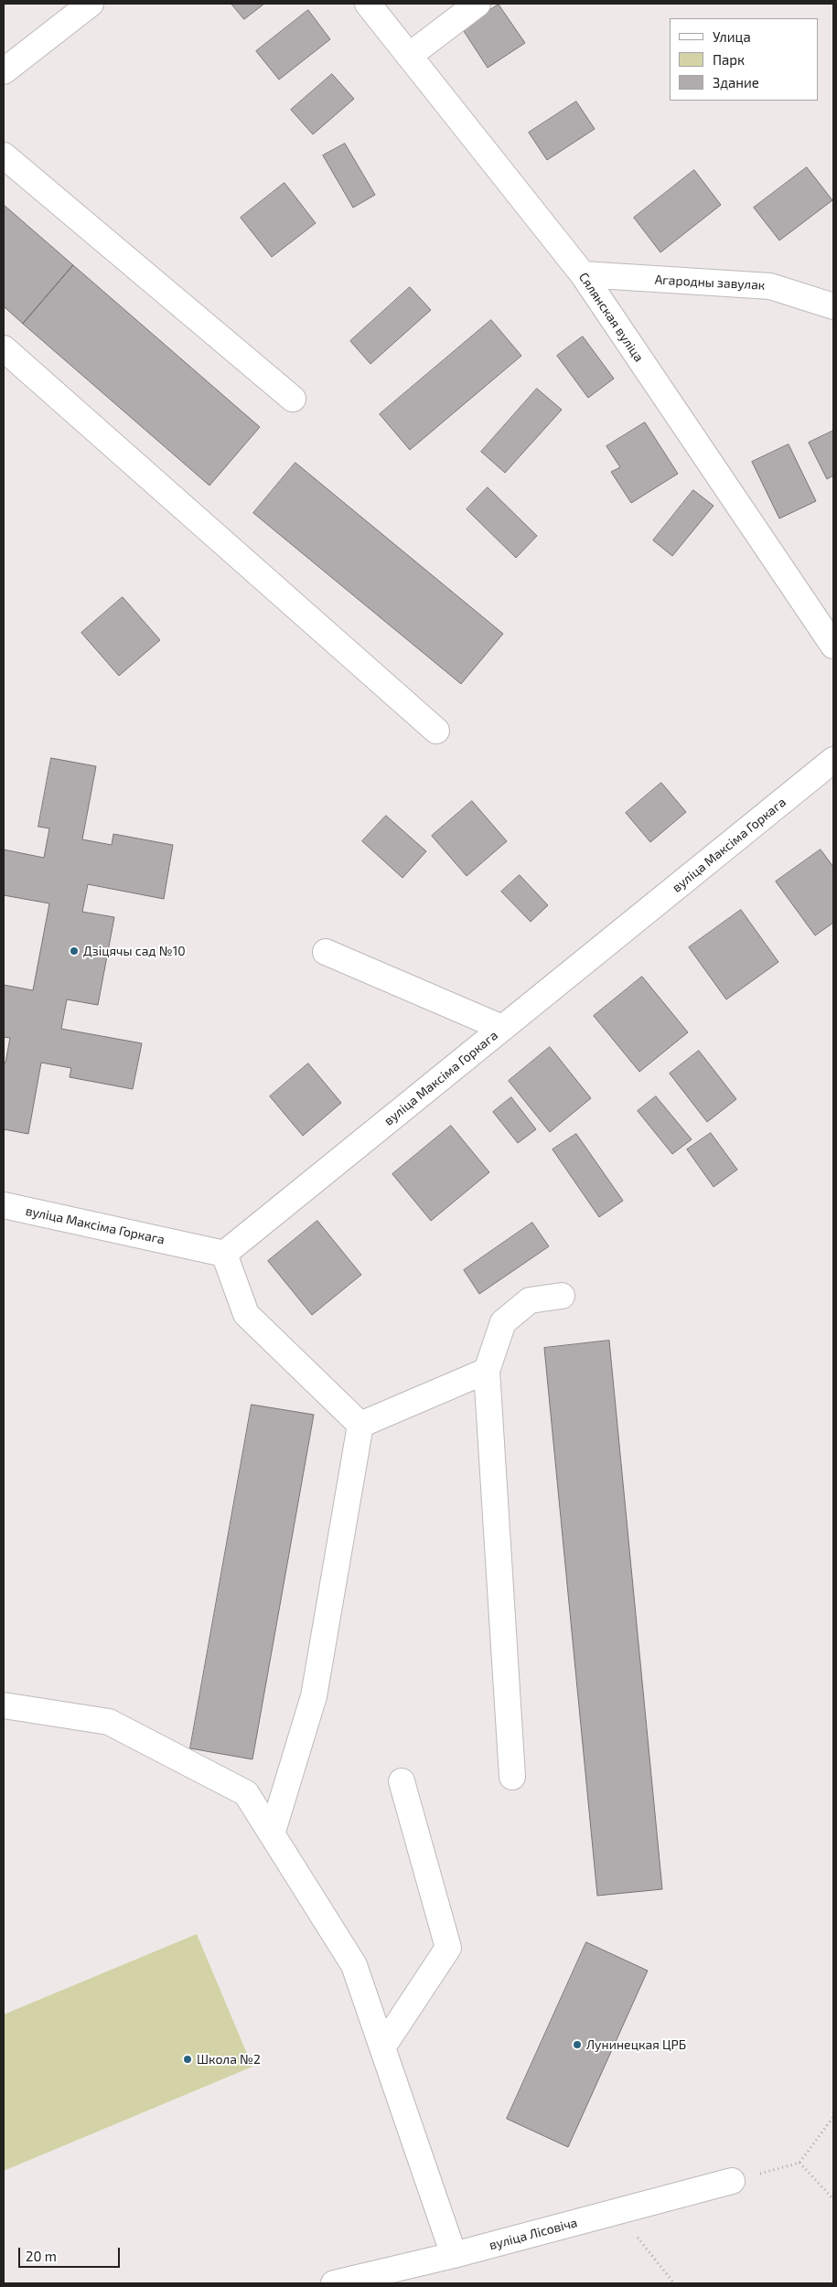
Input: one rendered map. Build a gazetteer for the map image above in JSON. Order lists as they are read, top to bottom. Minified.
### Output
{"streets":{"street":["Агародны завулак","Сялянская вуліца","вуліца Максіма Горкага","вуліца Лісовіча"]},"crossings":[["Агародны завулак","Сялянская вуліца"]],"places":["Дзіцячы сад №10","Лунинецкая ЦРБ","Школа №2"],"legend":["Улица","Парк","Здание"],"scale_bar":"20 m"}
